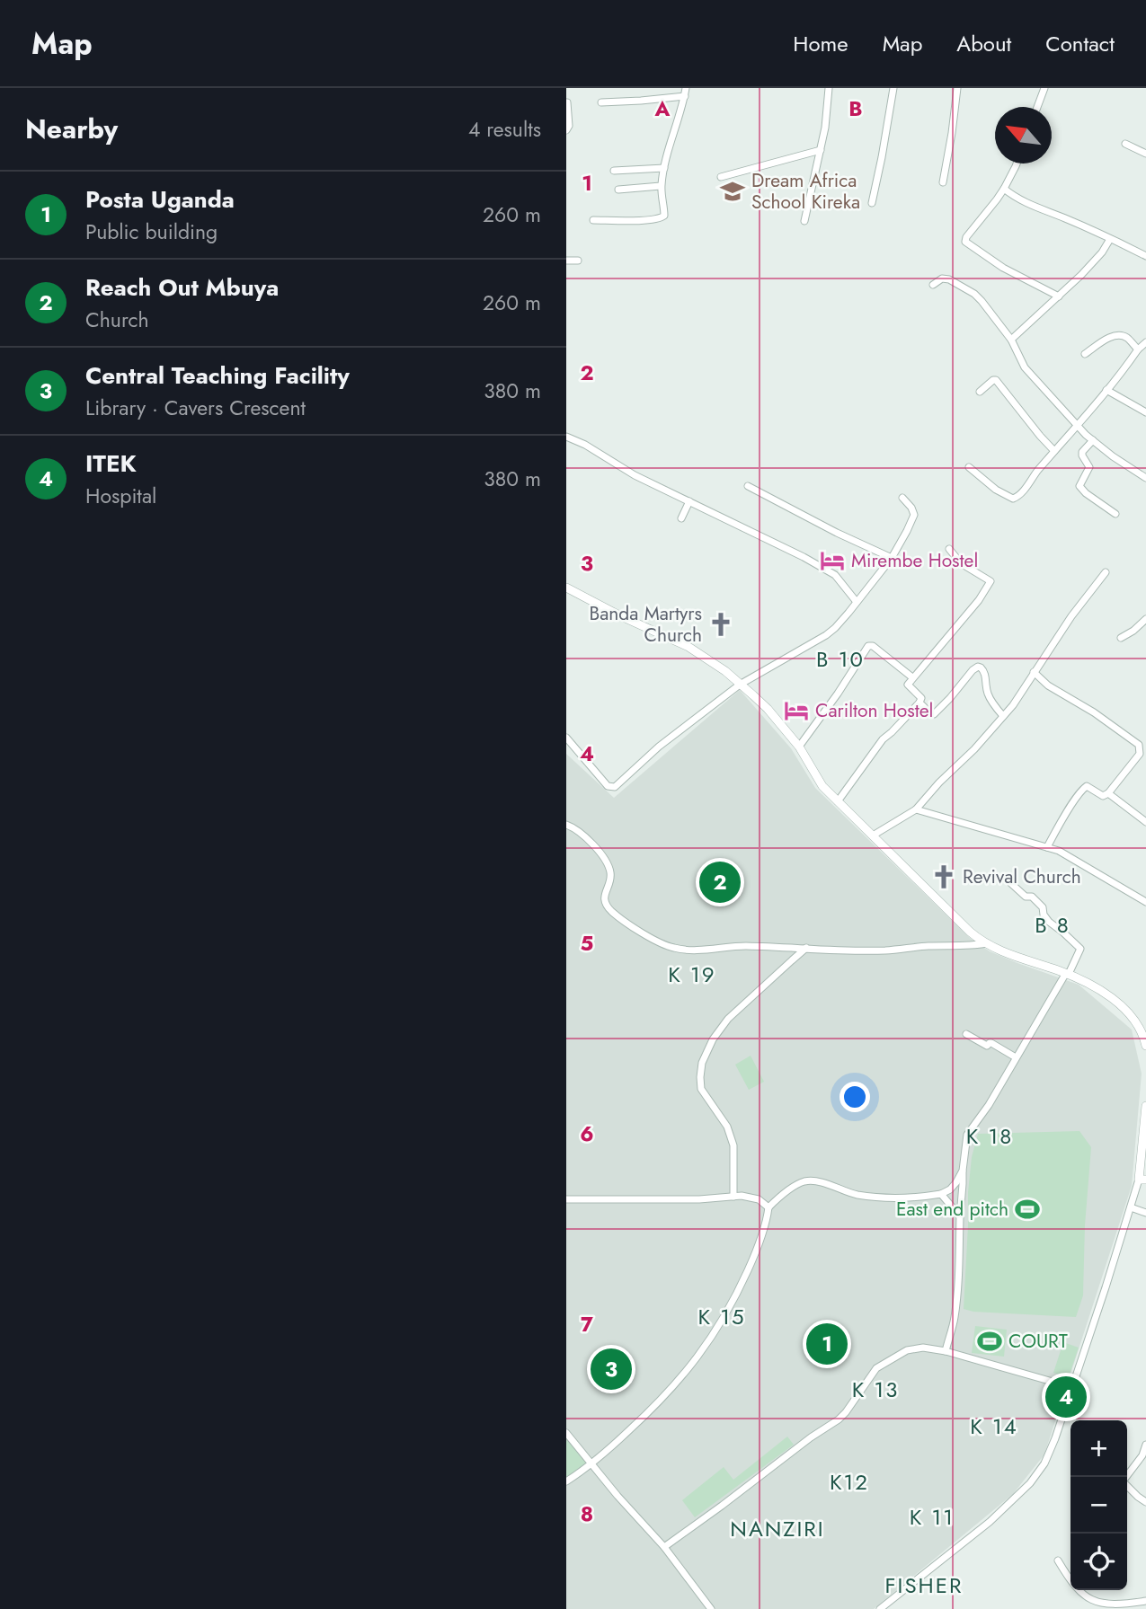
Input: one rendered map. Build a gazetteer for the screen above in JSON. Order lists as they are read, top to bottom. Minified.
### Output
{"districts":["B 10","B 8","K 19","K 18","K 15","K 13","K 14","K12","K 11","NANZIRI","FISHER"],"places":{"school or university":["Dream Africa School Kireka"],"hotel":["Mirembe Hostel","Carilton Hostel"],"church":["Banda Martyrs Church","Revival Church"],"sports":["East end pitch","COURT"]},"north":"top left","page":{"header":"Map","nav":["Home","Map","About","Contact"],"heading":["Nearby","4 results"],"list":[{"mark":"1","name":"Posta Uganda","note":"Public building","value":"260 m"},{"mark":"2","name":"Reach Out Mbuya","note":"Church","value":"260 m"},{"mark":"3","name":"Central Teaching Facility","note":"Library · Cavers Crescent","value":"380 m"},{"mark":"4","name":"ITEK","note":"Hospital","value":"380 m"}],"pins":["2","1","3","4"],"map_buttons":["+","−"]},"grid":{"columns":["A","B"],"rows":["1","2","3","4","5","6","7","8"]}}
